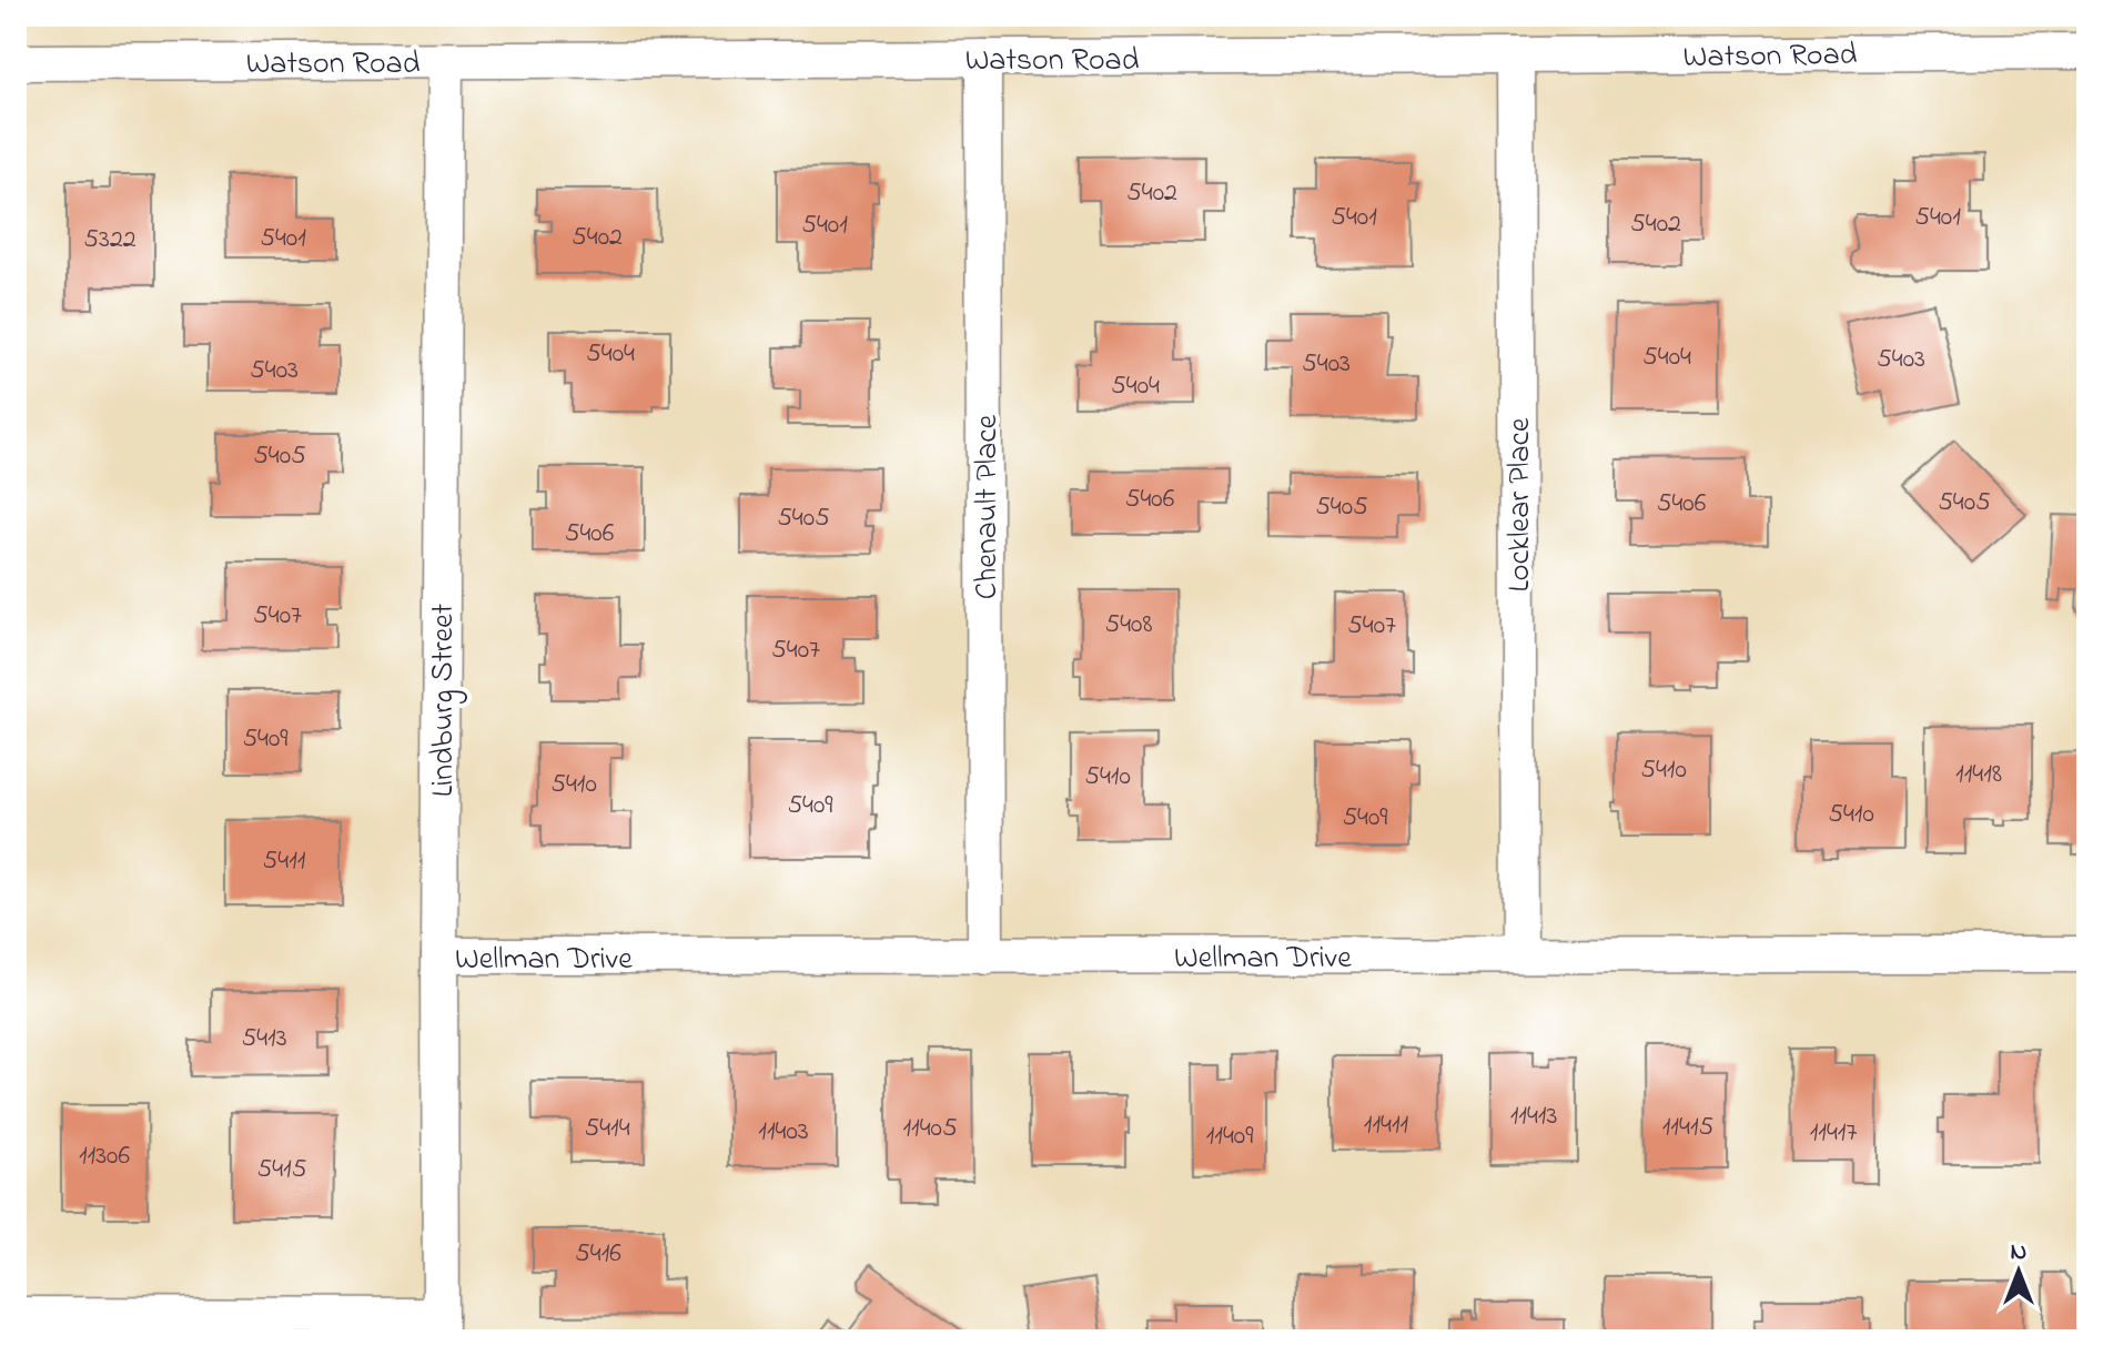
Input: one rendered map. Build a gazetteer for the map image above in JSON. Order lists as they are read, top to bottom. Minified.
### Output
{"streets":{"street":["Watson Road","Locklear Place","Chenault Place","Lindburg Street","Wellman Drive"]},"crossings":[["Watson Road","Locklear Place"],["Watson Road","Chenault Place"],["Watson Road","Lindburg Street"],["Locklear Place","Wellman Drive"],["Chenault Place","Wellman Drive"],["Lindburg Street","Wellman Drive"]],"house_numbers":["5402","5401","5401","5402","5401","5402","5401","5322","5404","5404","5403","5403","5403","5404","5405","5406","5405","5406","5405","5405","5406","5407","5408","5407","5407","5409","5410","11418","5410","5410","5409","5410","5409","5411","5413","11413","11411","11415","5414","11405","11403","11417","11409","11306","5415","5416"],"north":"top"}
